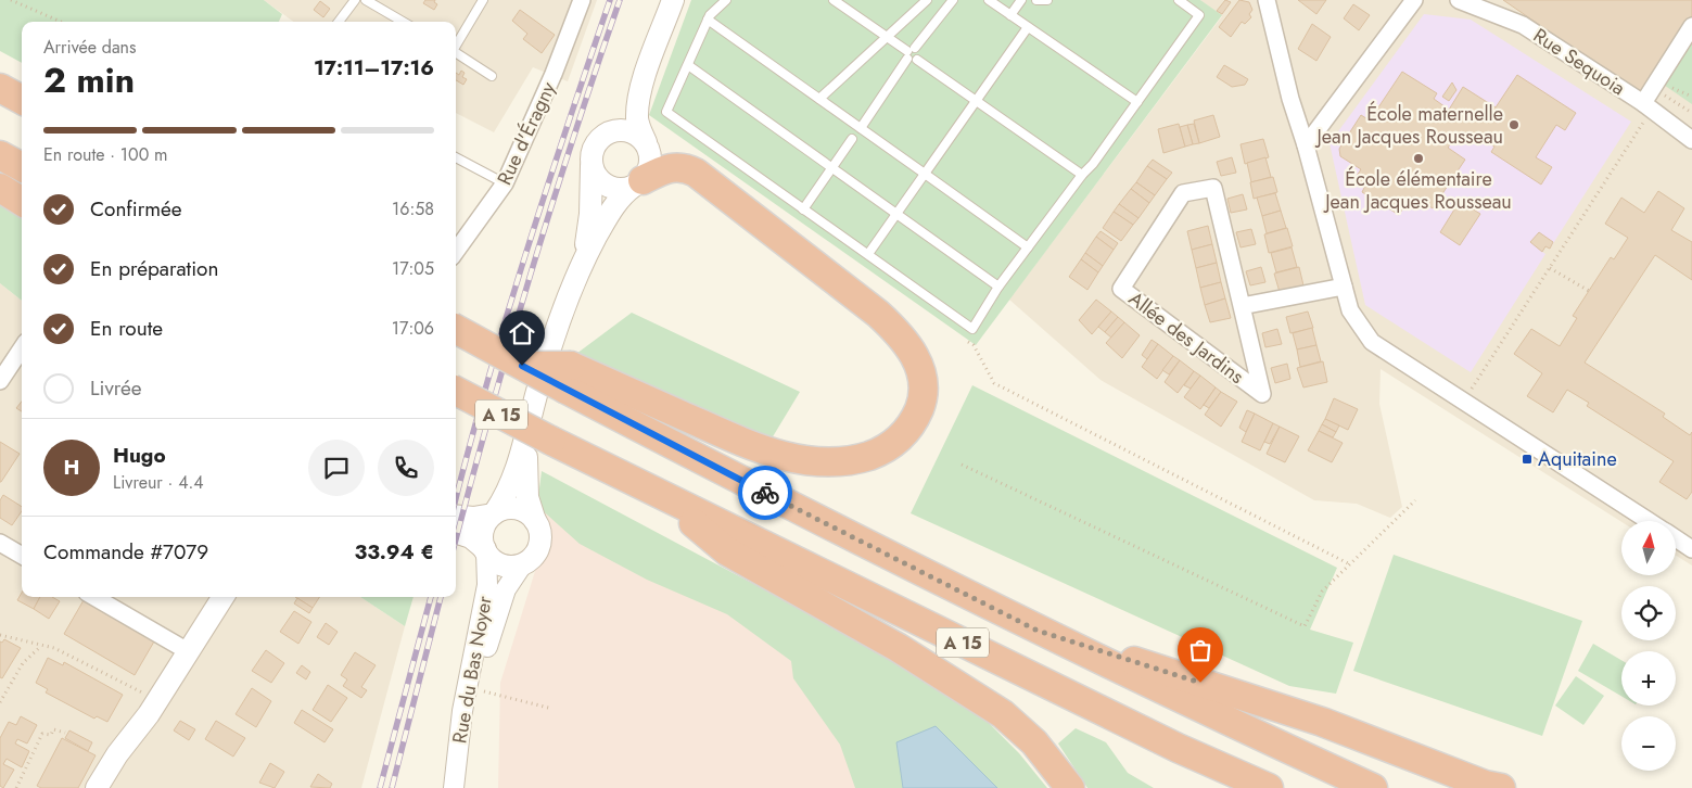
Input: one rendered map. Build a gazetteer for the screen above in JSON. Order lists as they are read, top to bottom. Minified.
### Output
{"streets":{"highway":["A 15"],"street":["Rue Sequoia","Rue d'Éragny","Allée des Jardins","Rue du Bas Noyer"]},"places":{"other":["École maternelle Jean Jacques Rousseau","École élémentaire Jean Jacques Rousseau"],"transit":["Aquitaine"]},"north":"top","page":{"heading":["2 min","Arrivée dans","17:11–17:16"],"panel":["Hugo","Livreur · 4.4","Commande #7079","33.94 €"],"bar":"En route · 100 m","list":[["Confirmée","16:58"],["En préparation","17:05"],["En route","17:06"],"Livrée"],"round":"H","map_buttons":["+","−"]}}
